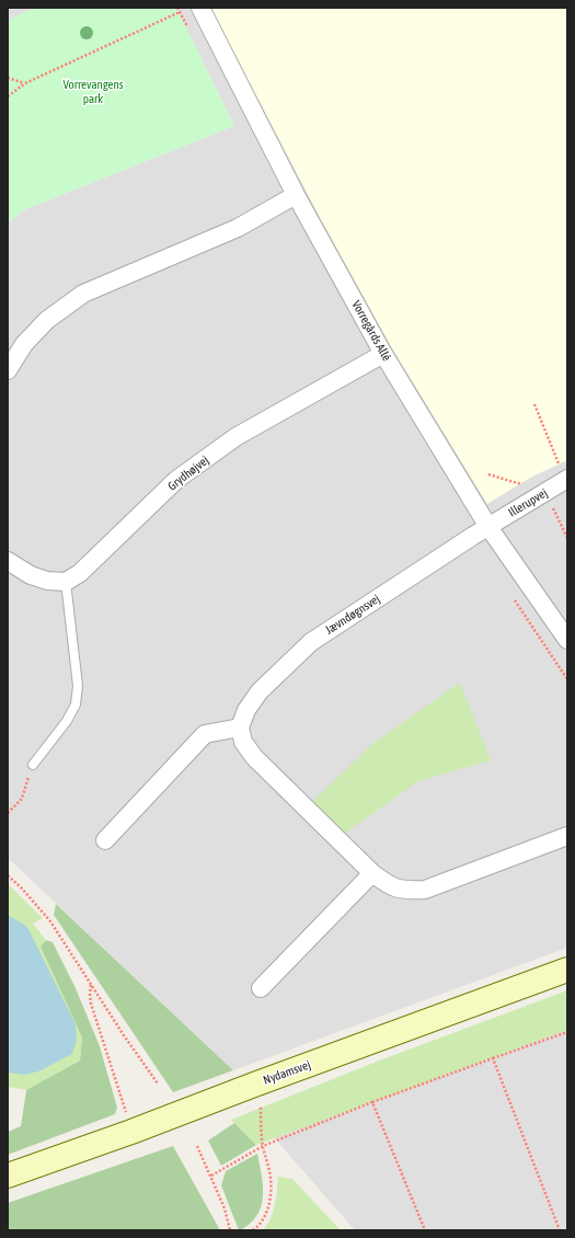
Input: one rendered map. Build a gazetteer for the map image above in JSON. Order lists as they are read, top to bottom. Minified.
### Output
{"streets":{"street":["Vorregårds Allé","Grydhøjvej","Illerupvej","Jævndøgnsvej","Nydamsvej"]},"crossings":[["Vorregårds Allé","Grydhøjvej"],["Vorregårds Allé","Illerupvej"],["Vorregårds Allé","Jævndøgnsvej"],["Illerupvej","Jævndøgnsvej"]],"parks":["Vorrevangens park"]}
